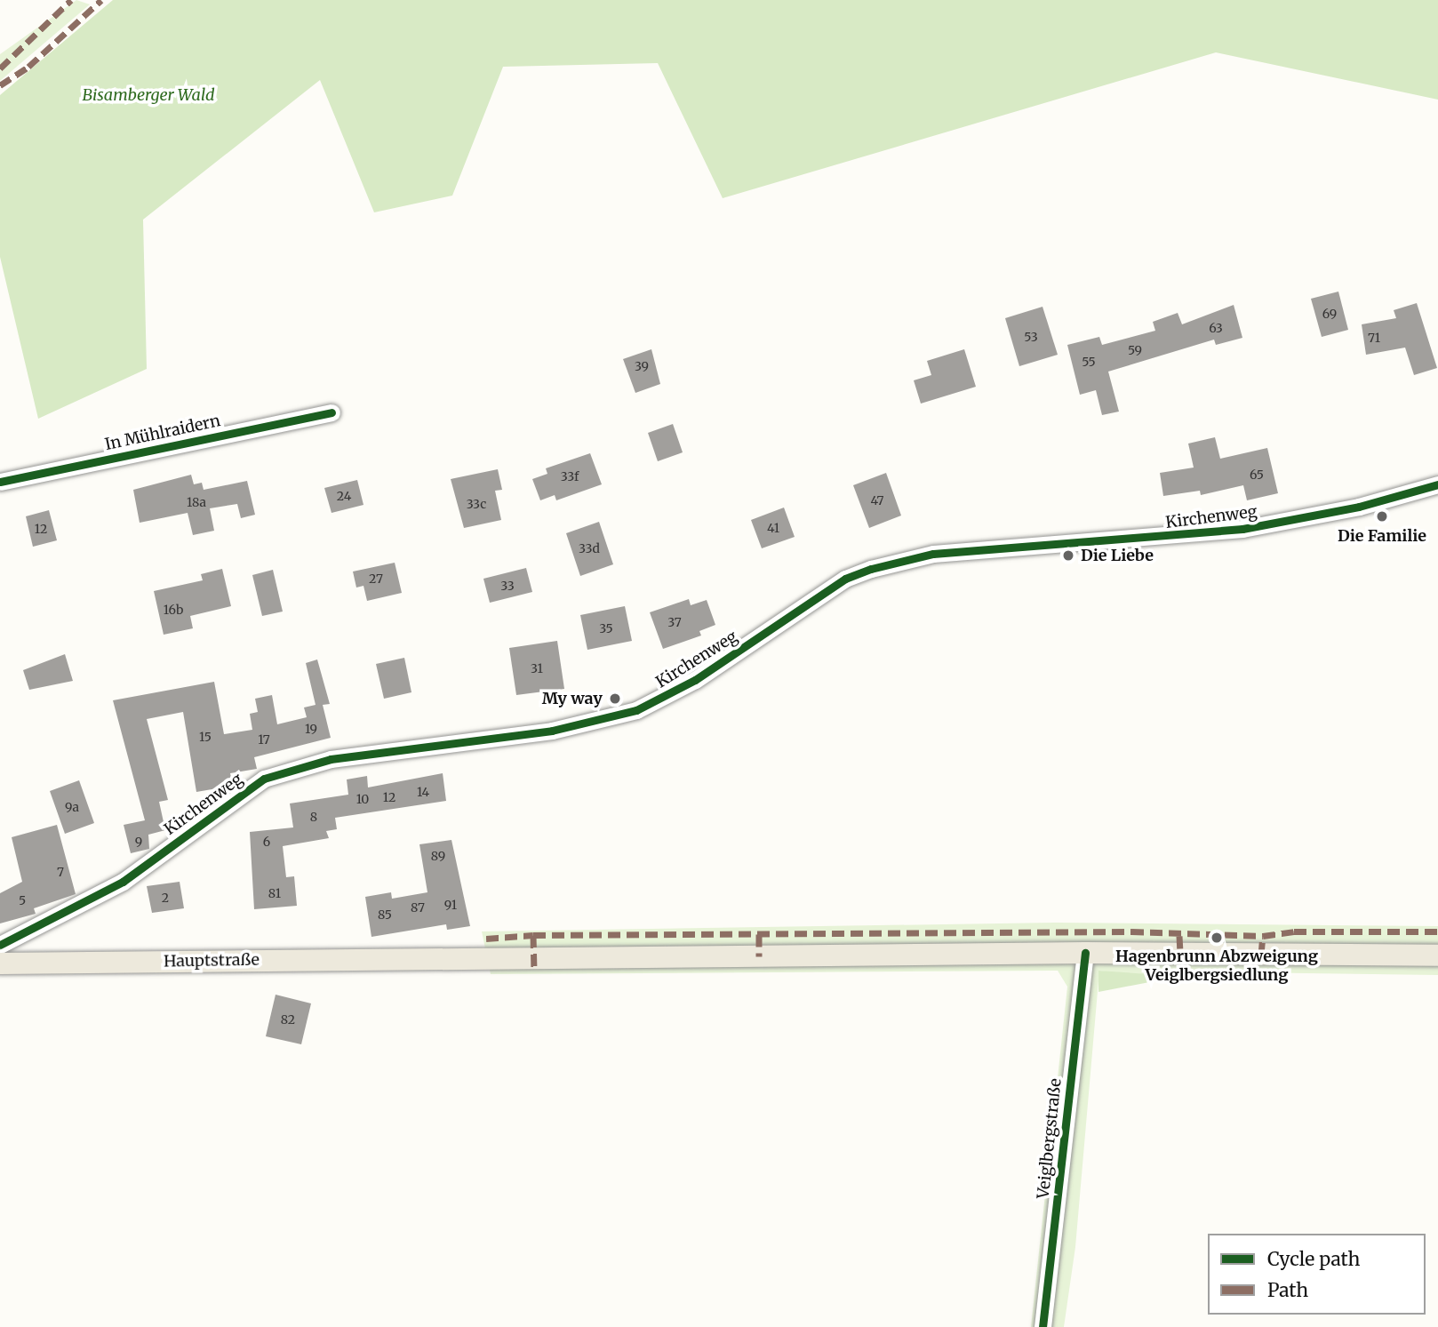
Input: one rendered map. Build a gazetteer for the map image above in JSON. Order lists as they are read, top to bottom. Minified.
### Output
{"streets":{"main road":["Hauptstraße"],"street":["In Mühlraidern","Kirchenweg","Veiglbergstraße"]},"crossings":[["Hauptstraße","Veiglbergstraße"]],"parks":["Bisamberger Wald"],"places":["Die Familie","Die Liebe","My way","Hagenbrunn Abzweigung Veiglbergsiedlung"],"house_numbers":["69","63","53","71","59","55","39","65","33f","24","47","18a","33c","41","12","33d","27","33","16b","37","35","31","19","15","17","14","12","10","9a","8","9","6","89","7","81","2","5","91","87","85","82"],"legend":["Cycle path","Path"]}
